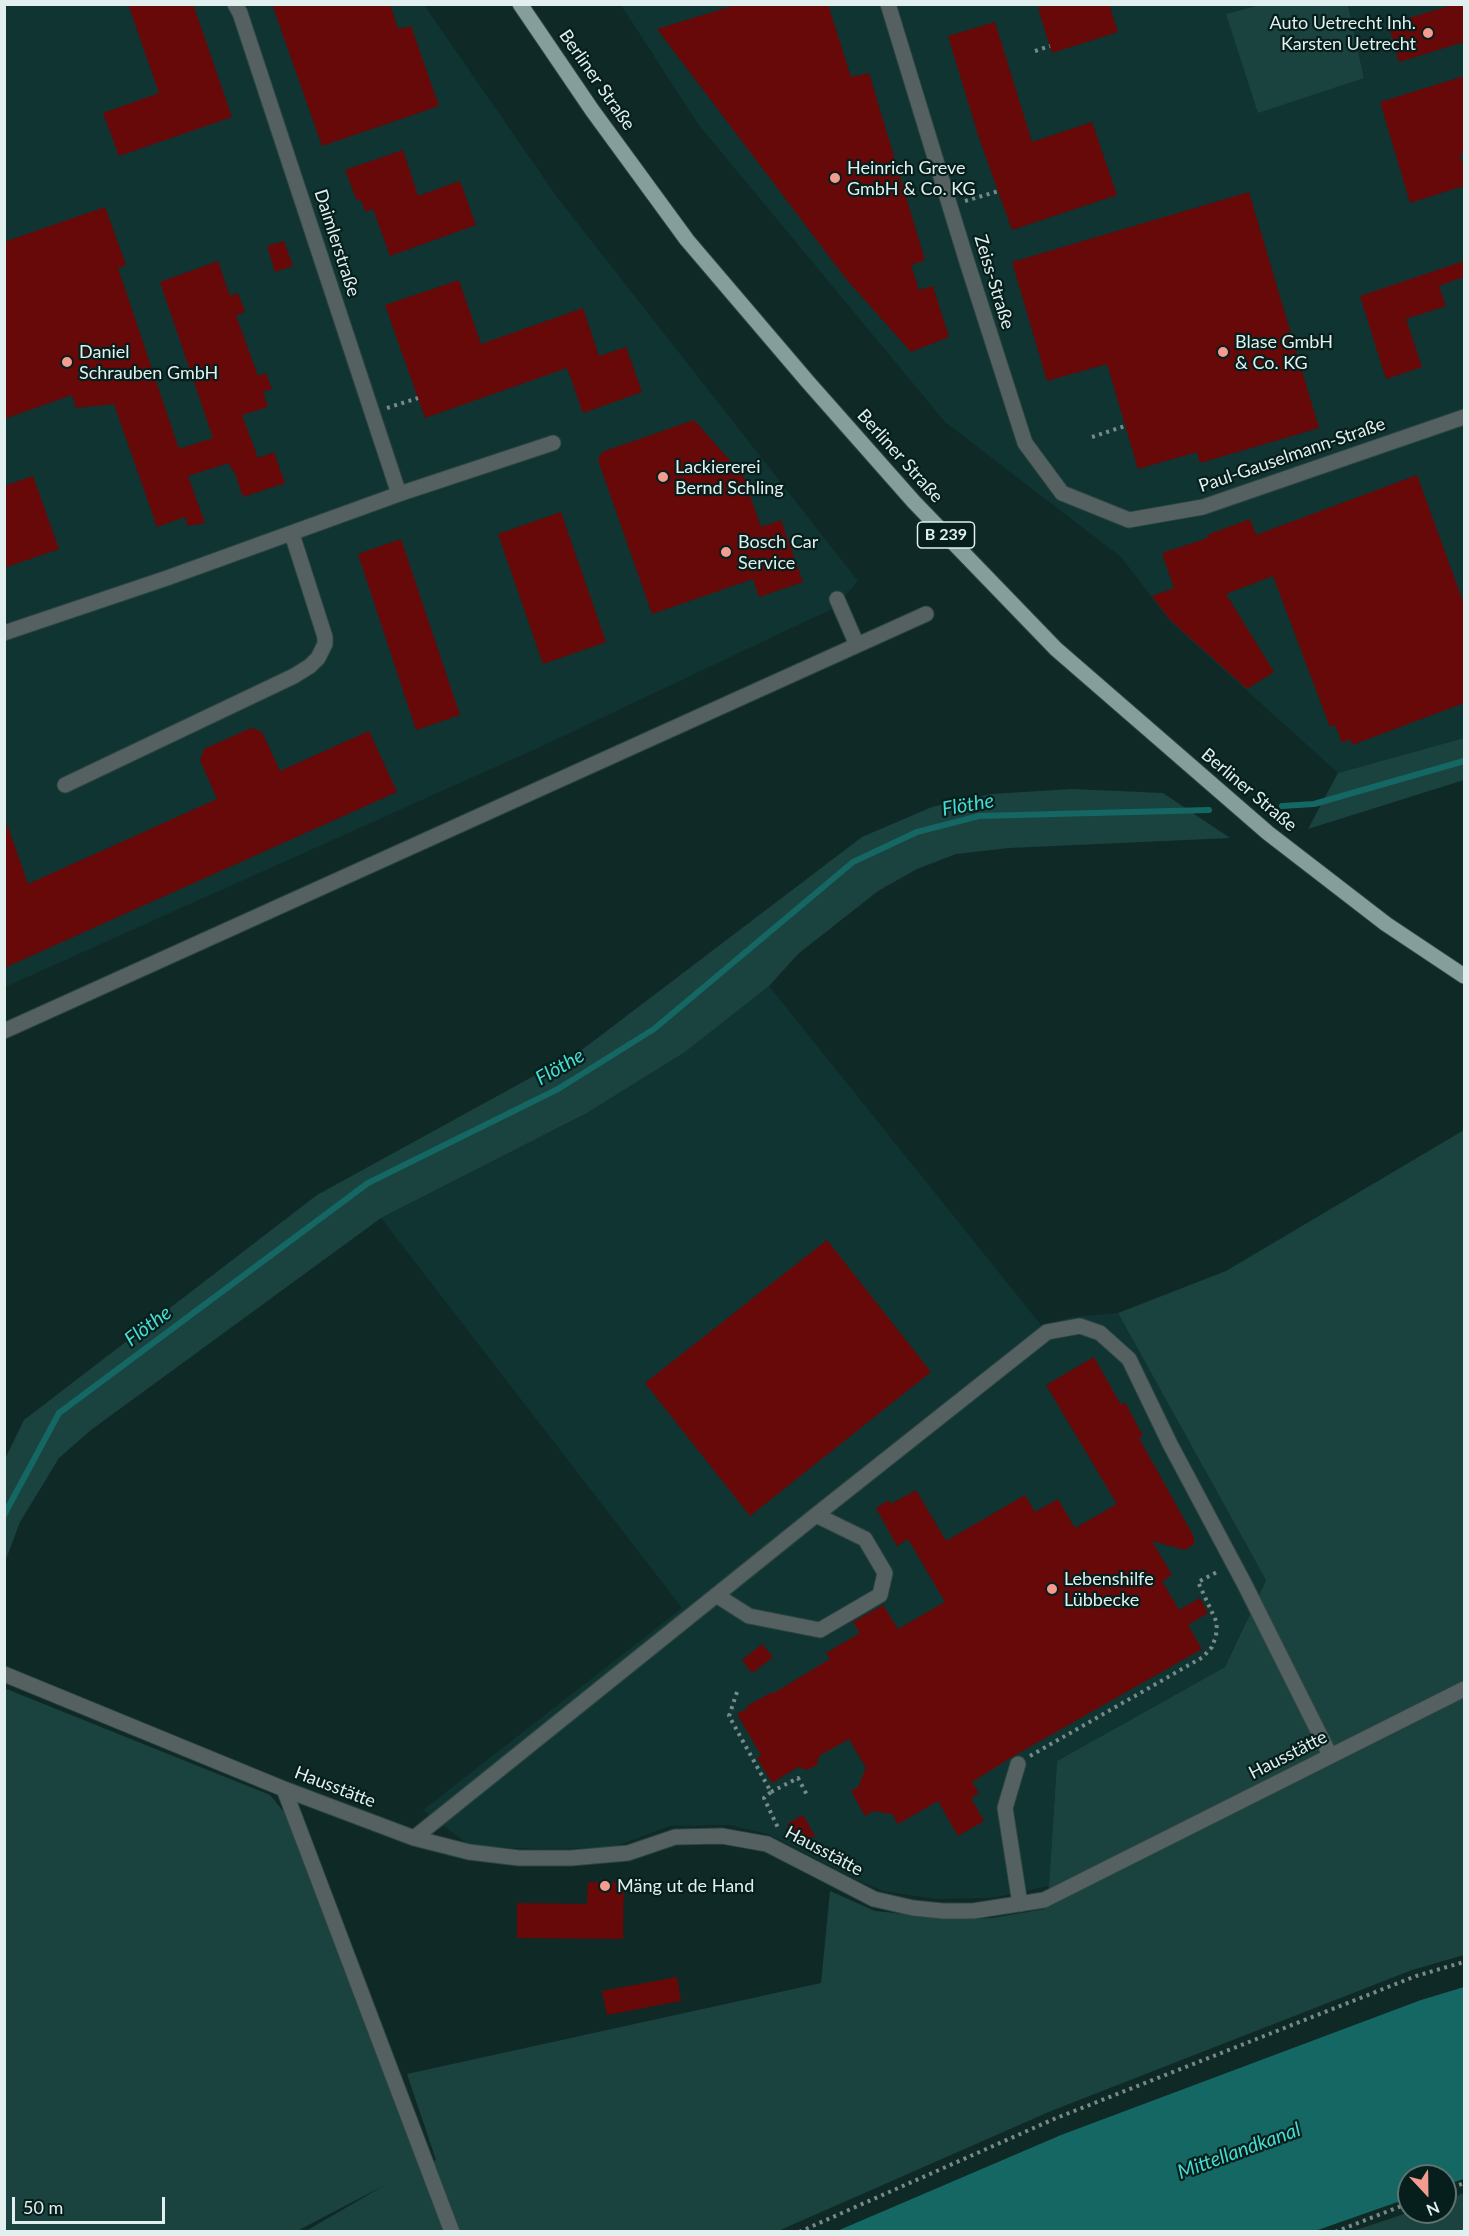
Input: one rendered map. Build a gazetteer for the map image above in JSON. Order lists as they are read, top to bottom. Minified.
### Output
{"streets":{"main road":["Berliner Straße","B 239"],"street":["Daimlerstraße","Zeiss-Straße","Paul-Gauselmann-Straße","Hausstätte"]},"crossings":[["Zeiss-Straße","Paul-Gauselmann-Straße"]],"water":["Flöthe","Mittellandkanal"],"places":["Auto Uetrecht Inh. Karsten Uetrecht","Heinrich Greve GmbH & Co. KG","Blase GmbH & Co. KG","Daniel Schrauben GmbH","Lackiererei Bernd Schling","Bosch Car Service","Lebenshilfe Lübbecke","Mäng ut de Hand"],"scale_bar":"50 m","north":"bottom"}
